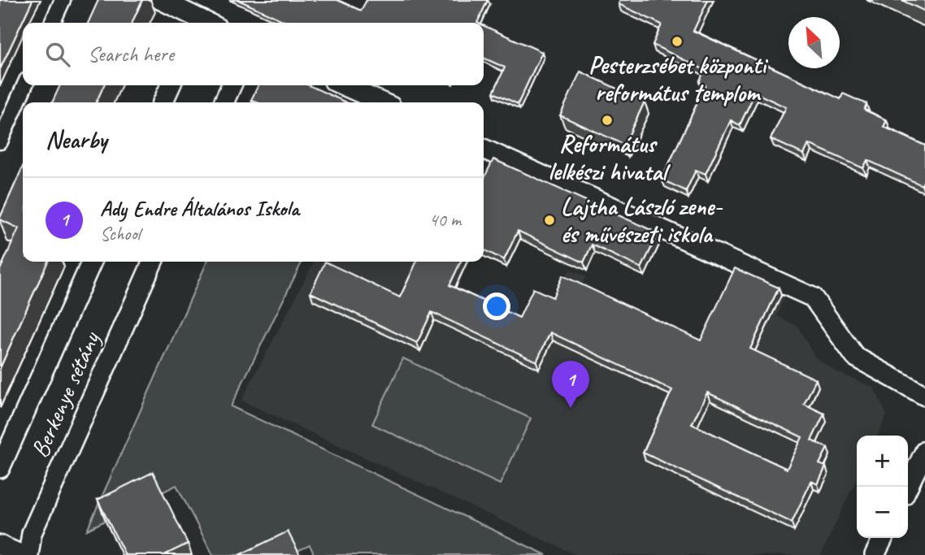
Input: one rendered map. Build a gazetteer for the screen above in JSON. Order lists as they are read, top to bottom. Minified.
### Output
{"streets":{"street":["Berkenye sétány"]},"places":["Pesterzsébet központi református templom","Református lelkészi hivatal","Lajtha László zene- és művészeti iskola"],"north":"top left","page":{"search":"Search here","heading":"Nearby","list":[{"mark":"1","name":"Ady Endre Általános Iskola","note":"School","value":"40 m"}],"pins":"1","map_buttons":["+","−"]}}
